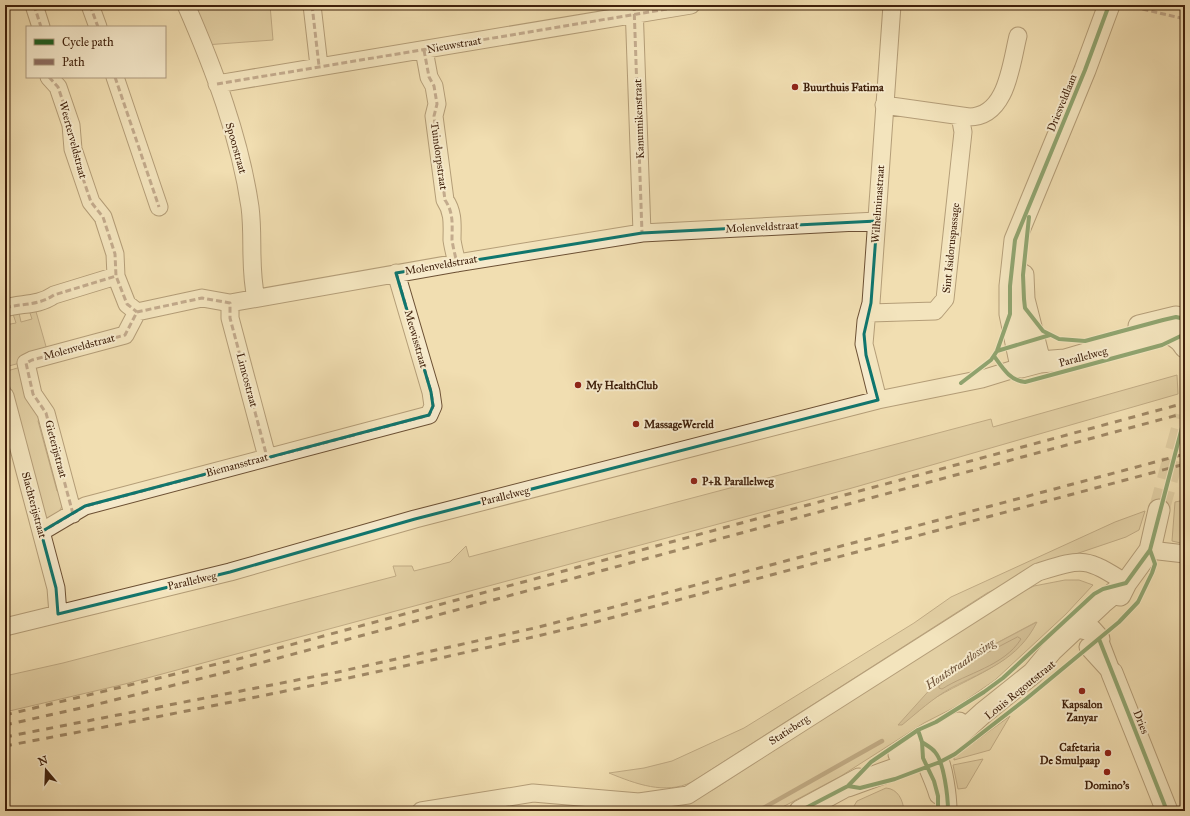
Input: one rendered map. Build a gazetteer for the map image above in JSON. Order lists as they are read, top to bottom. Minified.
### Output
{"streets":{"street":["Nieuwstraat","Driesveldlaan","Kanunnikenstraat","Weerterveldstraat","Spoorstraat","Tuindorpstraat","Wilhelminastraat","Molenveldstraat","Sint Isidoruspassage","Meewisstraat","Parallelweg","Limcostraat","Gieterijstraat","Biemansstraat","Slachterijstraat","Louis Regoutstraat","Dries","Statieberg"]},"crossings":[["Nieuwstraat","Kanunnikenstraat"],["Nieuwstraat","Spoorstraat"],["Nieuwstraat","Tuindorpstraat"],["Driesveldlaan","Parallelweg"],["Kanunnikenstraat","Molenveldstraat"],["Weerterveldstraat","Molenveldstraat"],["Spoorstraat","Molenveldstraat"],["Tuindorpstraat","Molenveldstraat"],["Wilhelminastraat","Molenveldstraat"],["Wilhelminastraat","Sint Isidoruspassage"],["Wilhelminastraat","Parallelweg"],["Molenveldstraat","Meewisstraat"],["Molenveldstraat","Limcostraat"],["Molenveldstraat","Gieterijstraat"],["Meewisstraat","Biemansstraat"],["Parallelweg","Slachterijstraat"],["Limcostraat","Biemansstraat"],["Gieterijstraat","Biemansstraat"],["Biemansstraat","Slachterijstraat"],["Louis Regoutstraat","Dries"],["Louis Regoutstraat","Statieberg"]],"water":["Houtstraatlossing"],"places":["Buurthuis Fatima","My HealthClub","MassageWereld","P+R Parallelweg","Kapsalon Zanyar","Cafetaria De Smulpaap","Domino's"],"legend":["Cycle path","Path"],"north":"top"}
